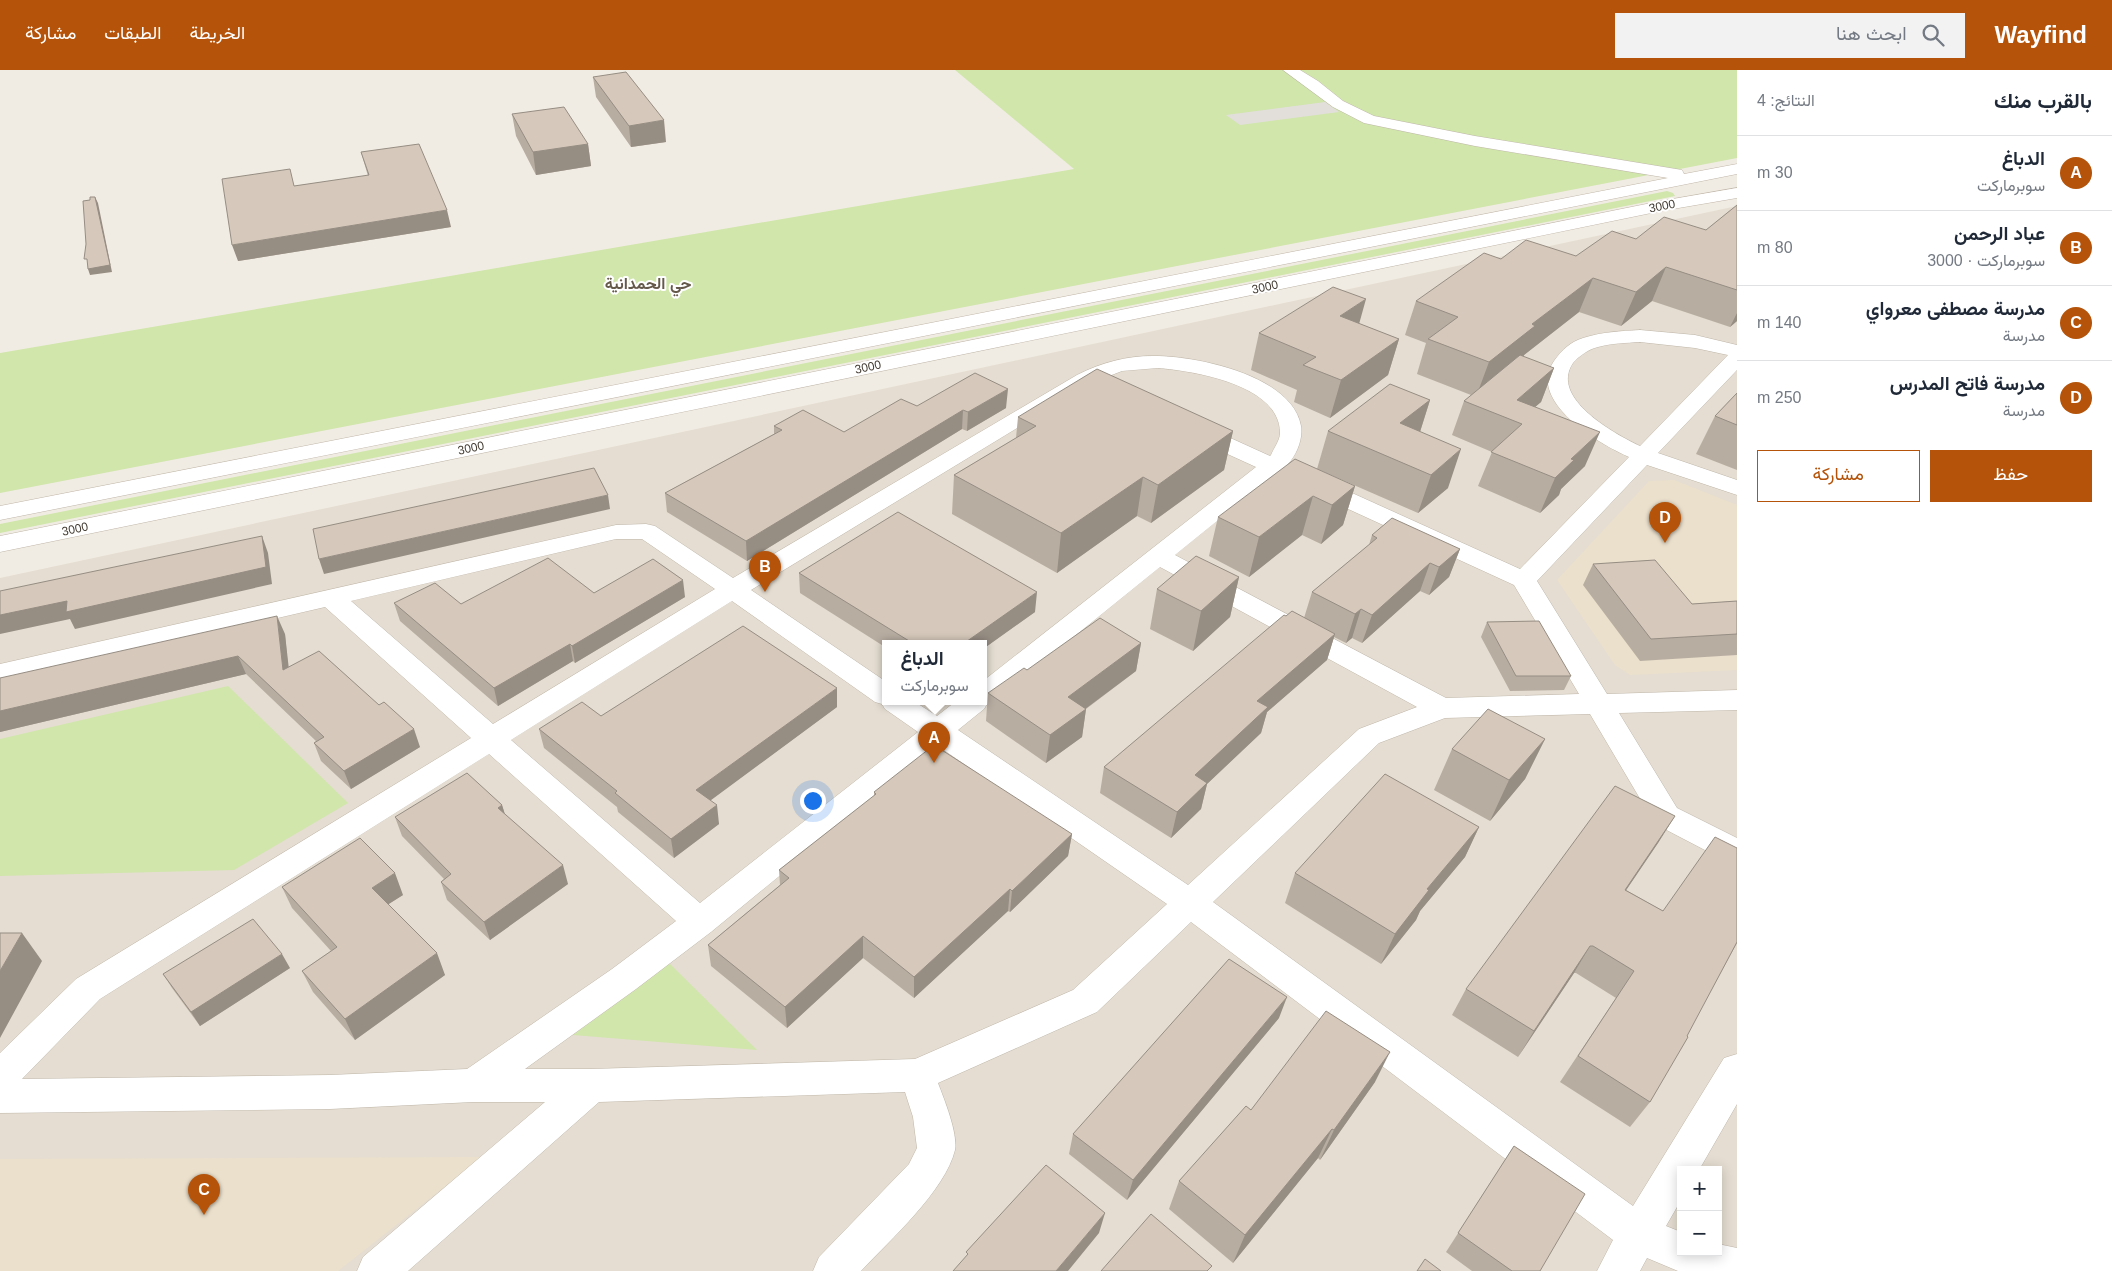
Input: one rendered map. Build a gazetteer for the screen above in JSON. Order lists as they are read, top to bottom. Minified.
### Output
{"streets":{"street":["3000"]},"districts":["حي الحمدانية"],"page":{"header":"Wayfind","search":"ابحث هنا","nav":["الخريطة","الطبقات","مشاركة"],"heading":["بالقرب منك","النتائج: 4"],"list":[{"mark":"A","name":"الدباغ","note":"سوبرماركت","value":"30 m"},{"mark":"B","name":"عباد الرحمن","note":"سوبرماركت · 3000","value":"80 m"},{"mark":"C","name":"مدرسة مصطفى معرواي","note":"مدرسة","value":"140 m"},{"mark":"D","name":"مدرسة فاتح المدرس","note":"مدرسة","value":"250 m"}],"buttons":["حفظ","مشاركة"],"pins":["D","B","A","C"],"popup":["الدباغ","سوبرماركت"],"map_buttons":["+","−"]}}
